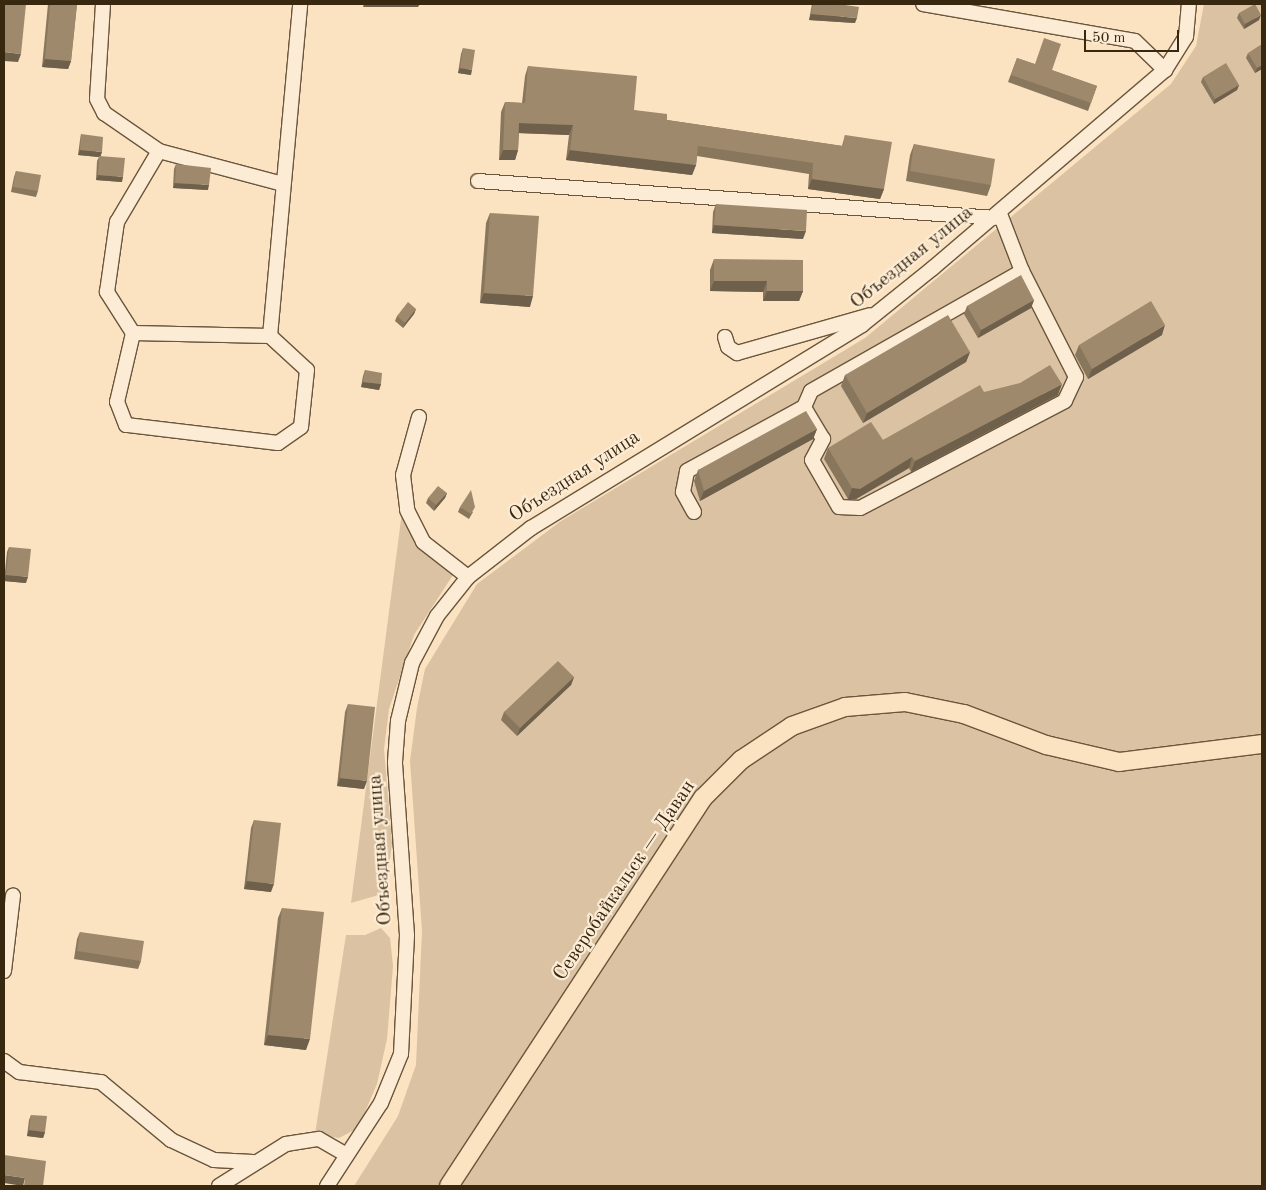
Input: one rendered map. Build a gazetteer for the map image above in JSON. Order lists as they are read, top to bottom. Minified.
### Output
{"streets":{"main road":["Северобайкальск — Даван"],"street":["Объездная улица"]},"scale_bar":"50 m"}
